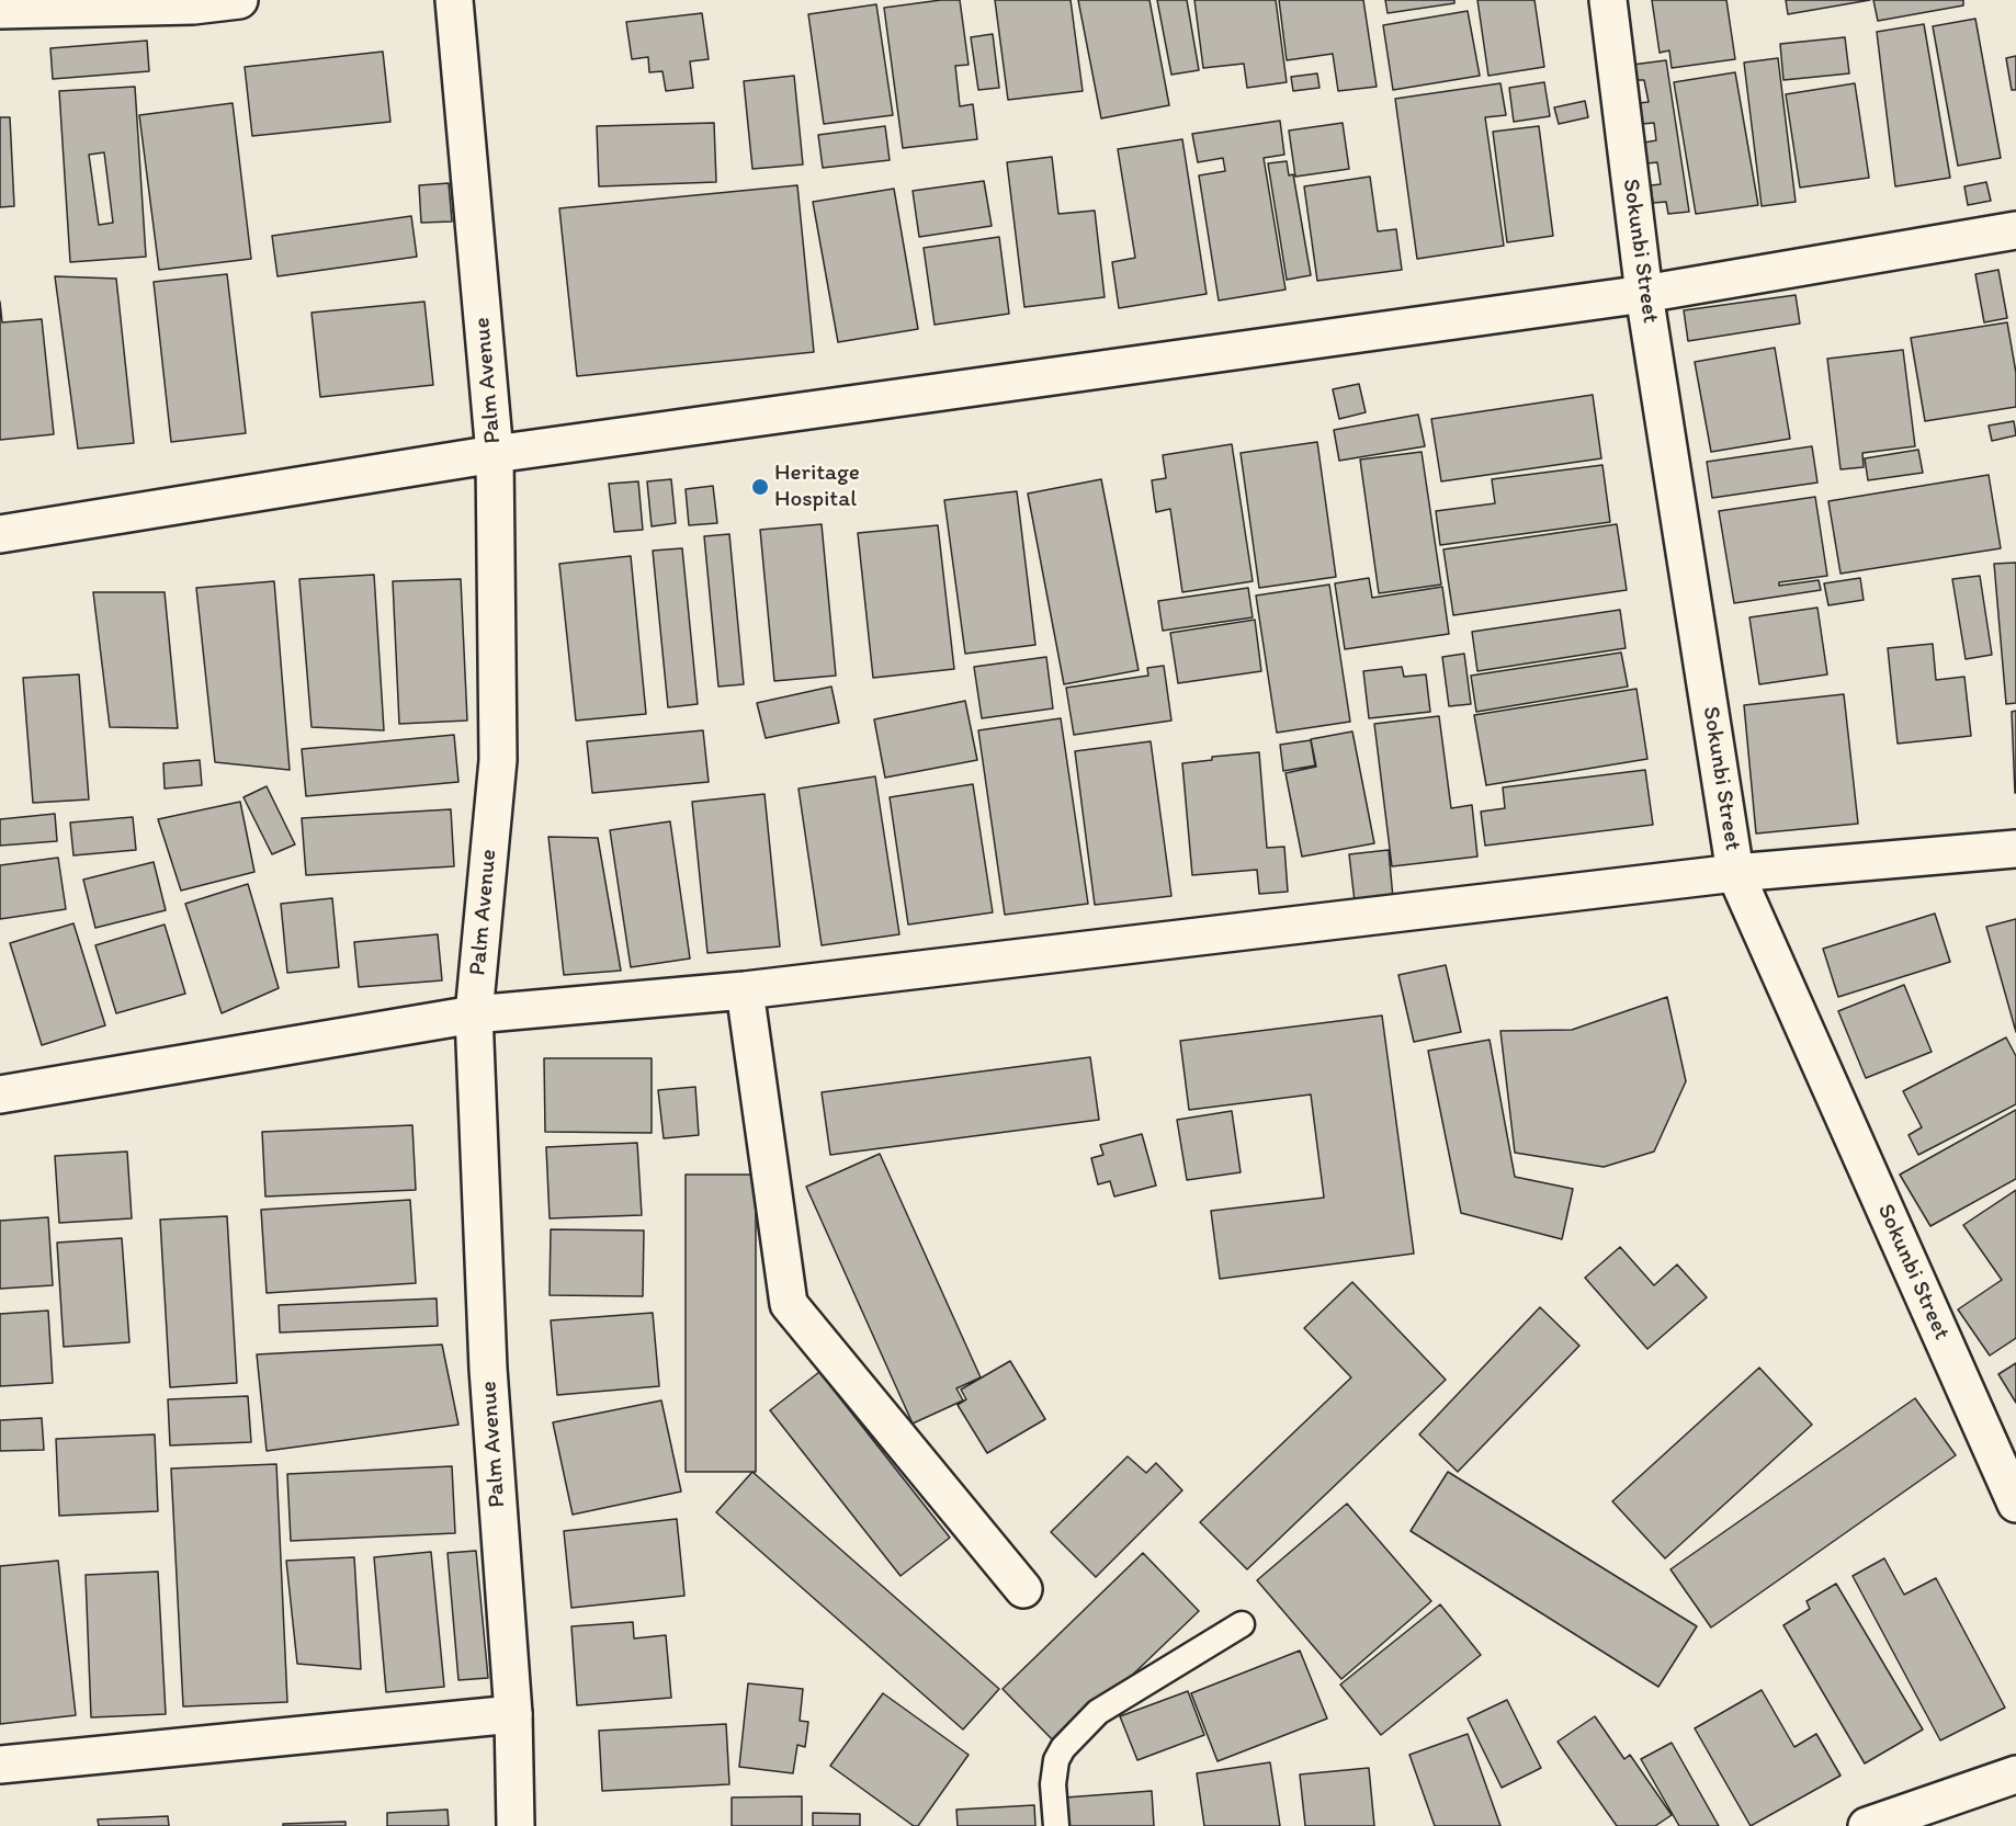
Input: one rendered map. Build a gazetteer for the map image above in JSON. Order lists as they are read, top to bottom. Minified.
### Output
{"streets":{"street":["Sokunbi Street","Palm Avenue"]},"places":["Heritage Hospital"]}
